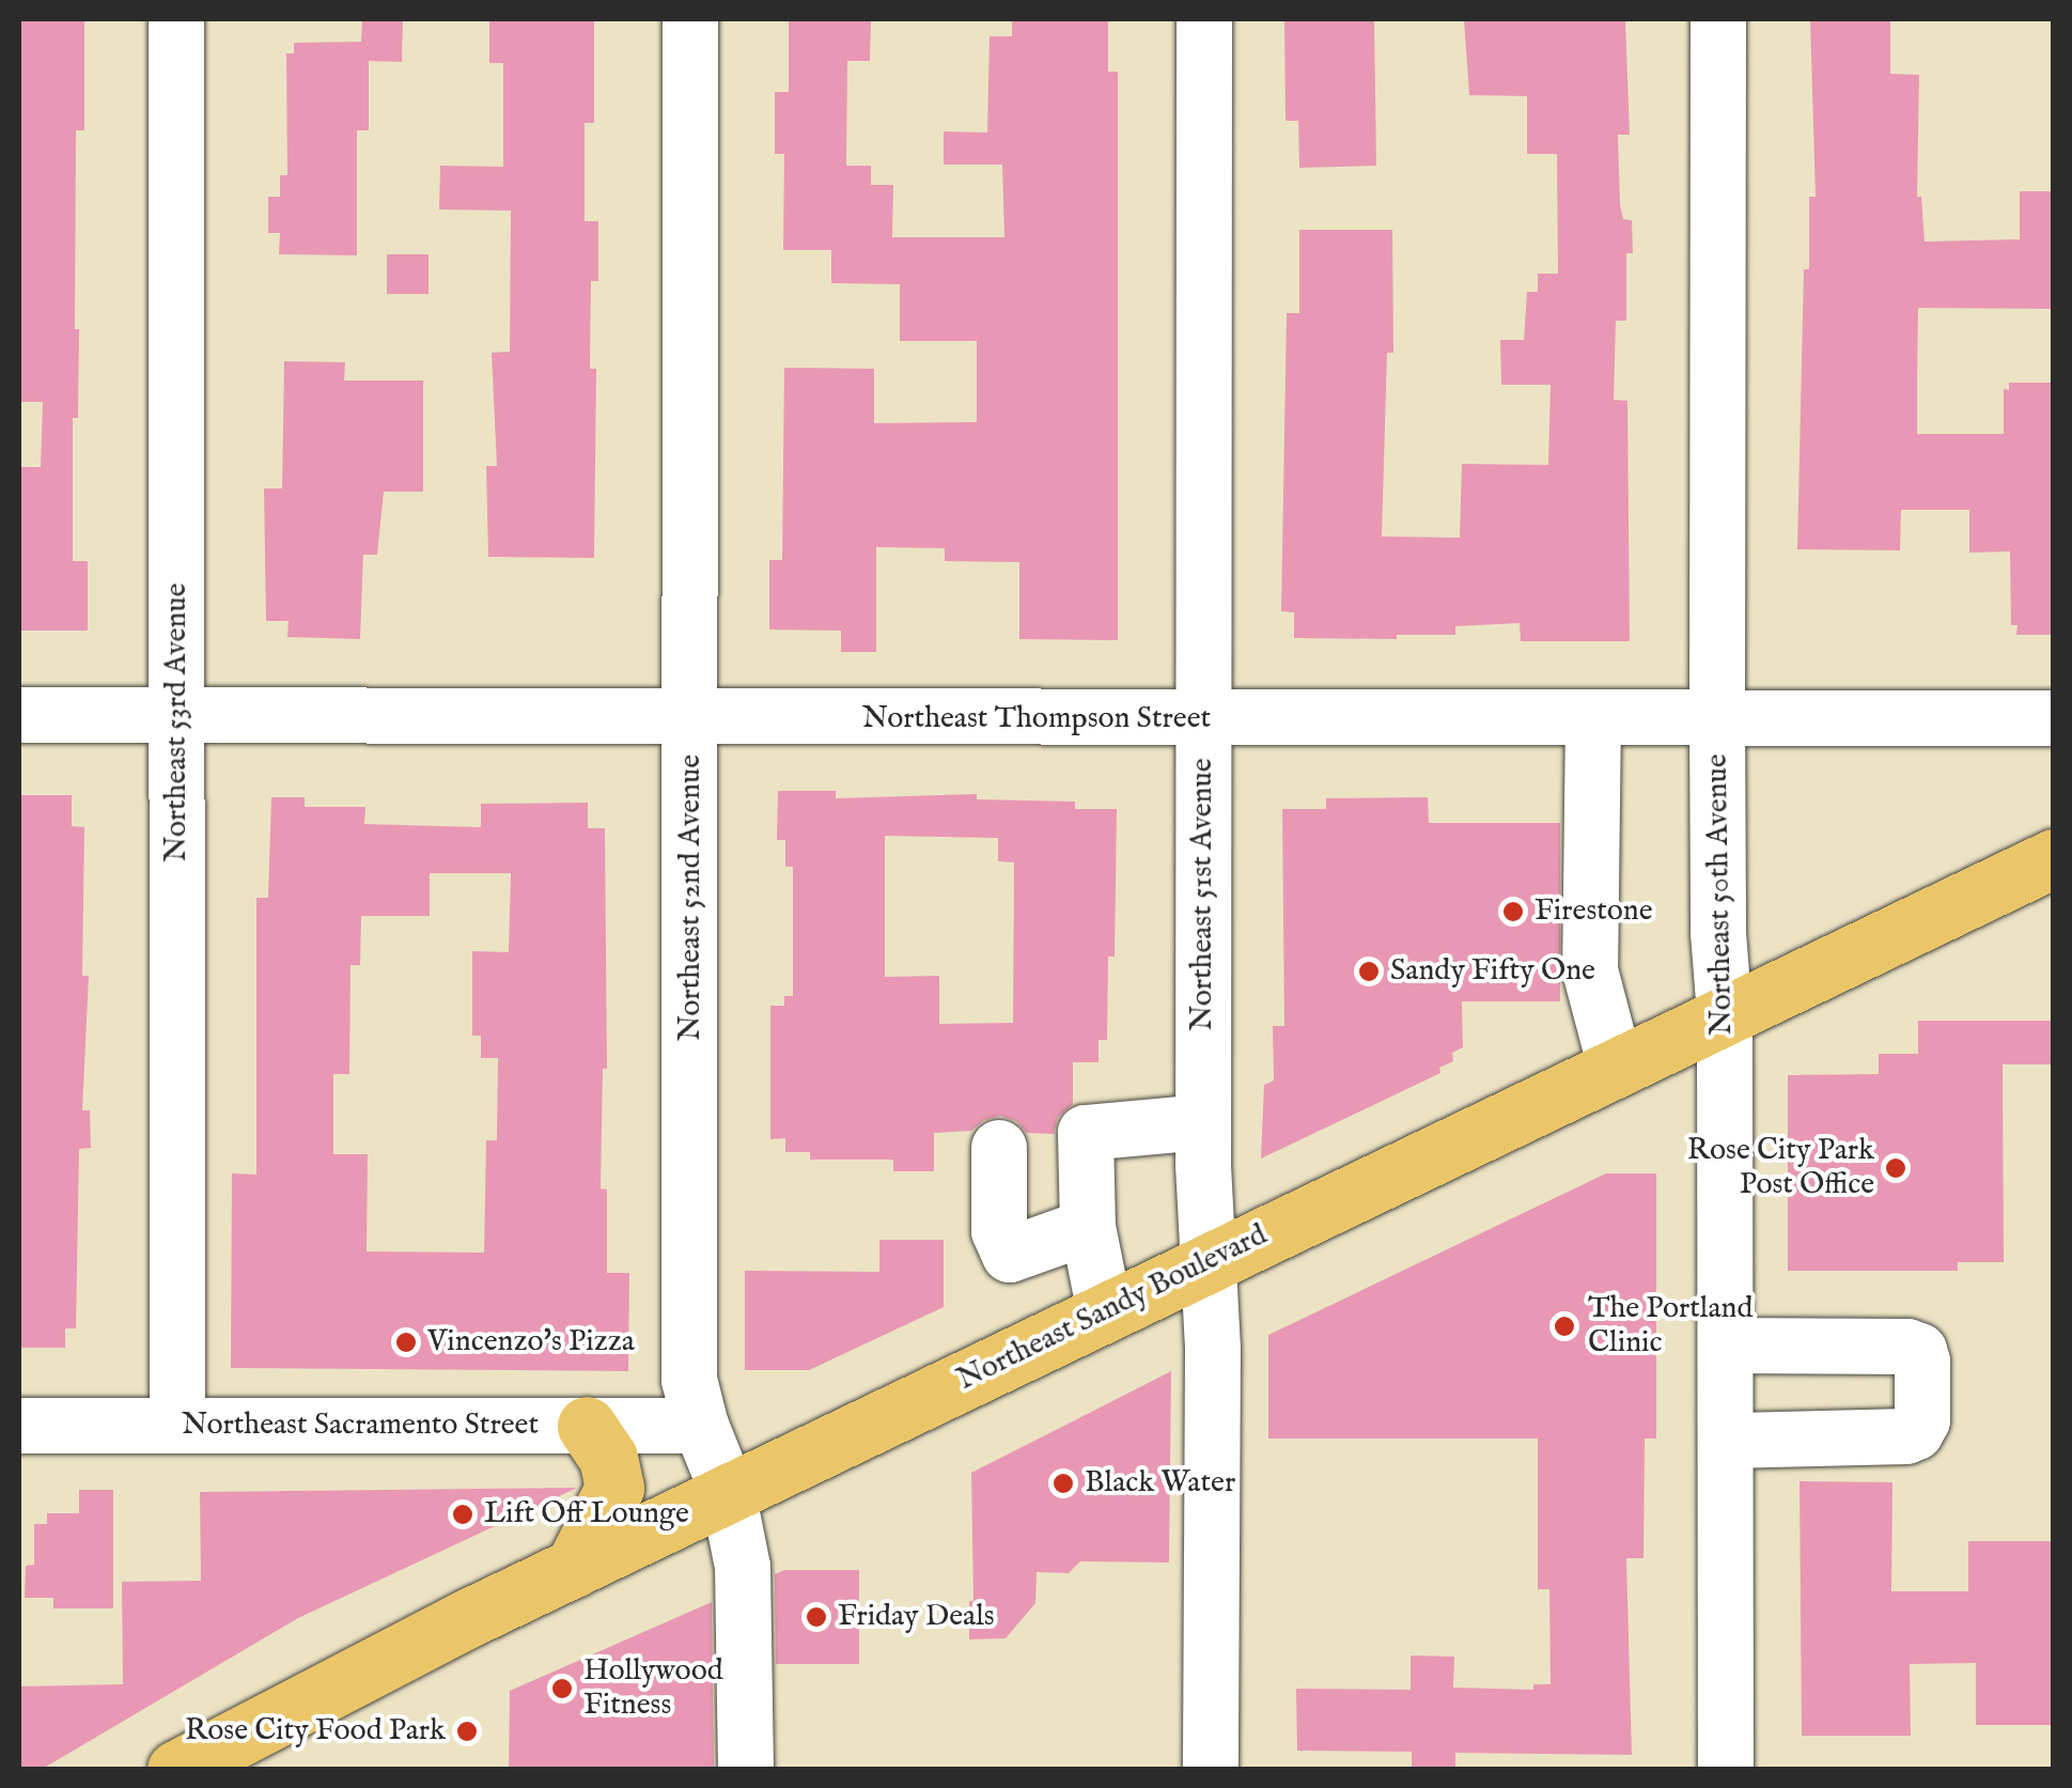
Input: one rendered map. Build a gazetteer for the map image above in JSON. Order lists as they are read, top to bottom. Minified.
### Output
{"streets":{"main road":["Northeast Sandy Boulevard"],"street":["Northeast Thompson Street","Northeast 53rd Avenue","Northeast 51st Avenue","Northeast 50th Avenue","Northeast 52nd Avenue","Northeast Sacramento Street"]},"crossings":[["Northeast Thompson Street","Northeast 53rd Avenue"],["Northeast Thompson Street","Northeast 51st Avenue"],["Northeast Thompson Street","Northeast 50th Avenue"],["Northeast Thompson Street","Northeast 52nd Avenue"],["Northeast 53rd Avenue","Northeast Sacramento Street"],["Northeast 51st Avenue","Northeast Sandy Boulevard"],["Northeast 50th Avenue","Northeast Sandy Boulevard"],["Northeast 52nd Avenue","Northeast Sandy Boulevard"],["Northeast 52nd Avenue","Northeast Sacramento Street"]],"places":["Firestone","Sandy Fifty One","Rose City Park Post Office","The Portland Clinic","Vincenzo's Pizza","Black Water","Lift Off Lounge","Friday Deals","Hollywood Fitness","Rose City Food Park"]}
